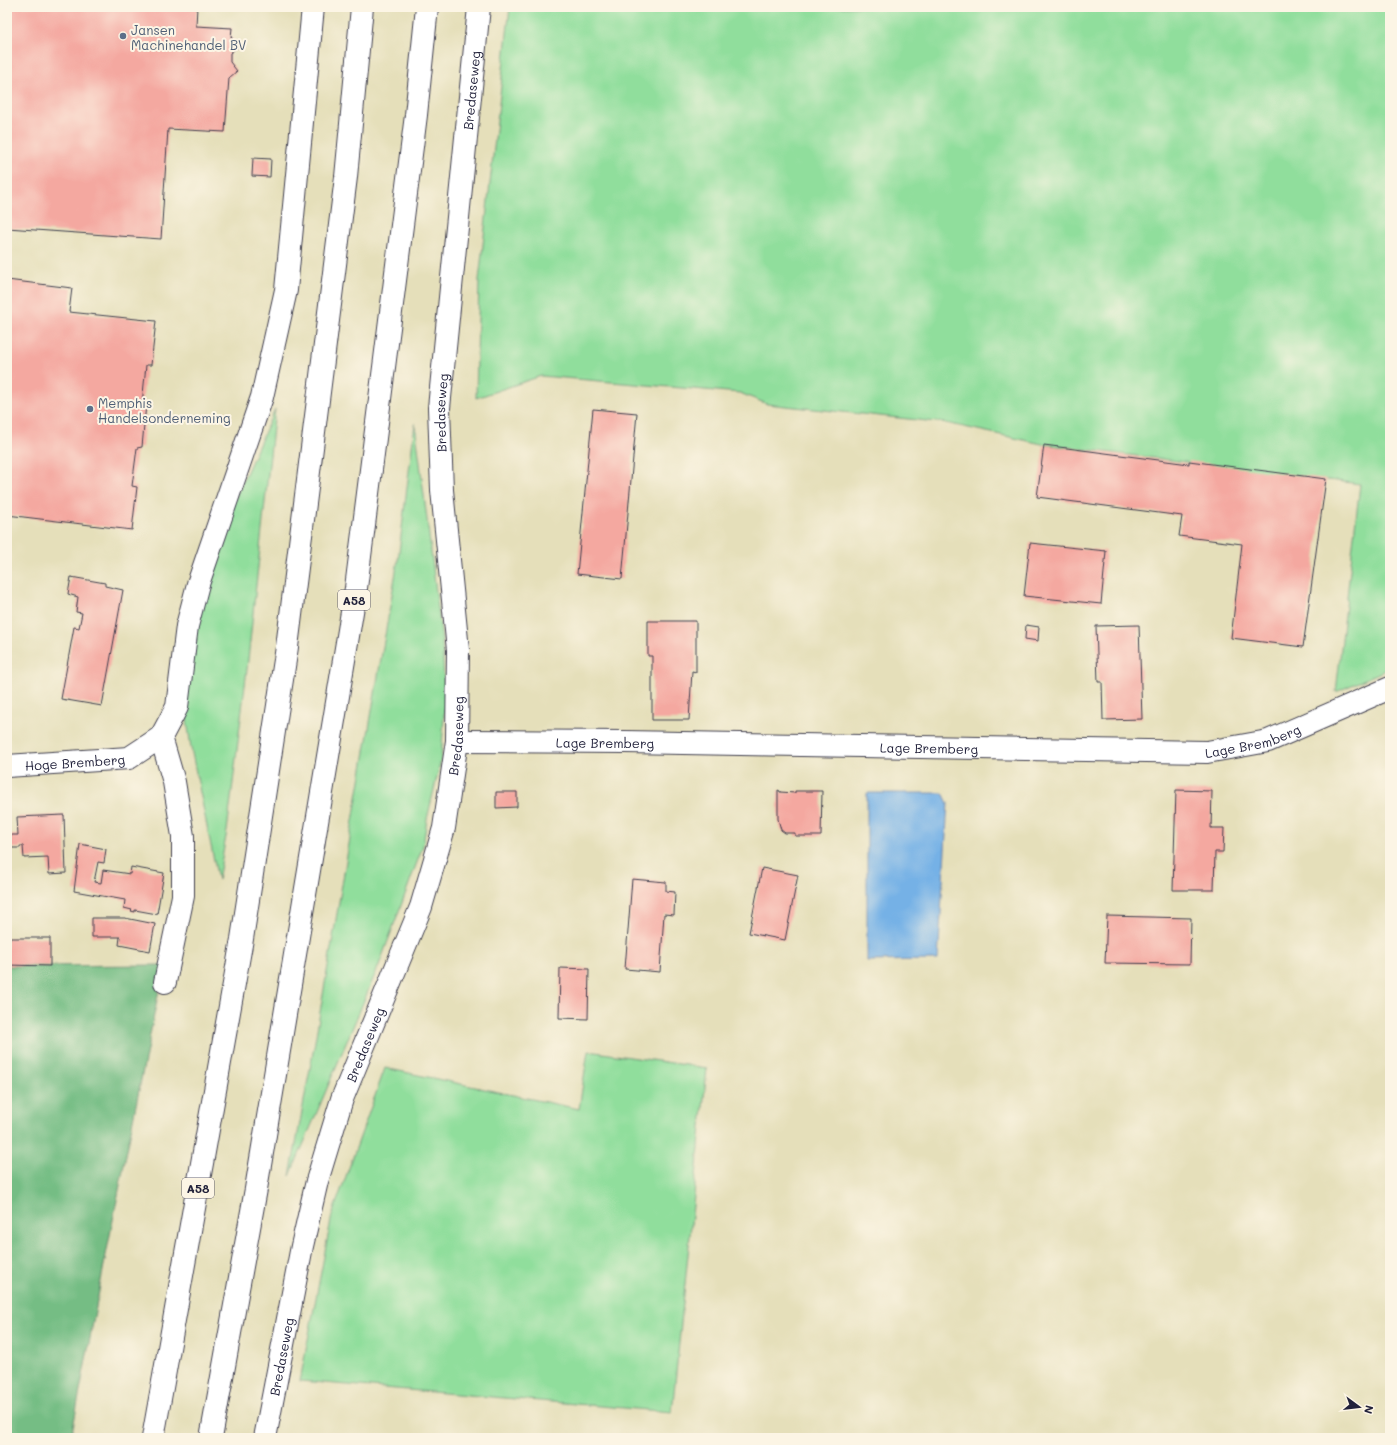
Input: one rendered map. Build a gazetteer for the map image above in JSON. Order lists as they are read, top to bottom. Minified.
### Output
{"streets":{"main road":["Bredaseweg","A58","Lage Bremberg","Hoge Bremberg"]},"crossings":[["Bredaseweg","Lage Bremberg"]],"places":["Jansen Machinehandel BV","Memphis Handelsonderneming"],"north":"right"}
